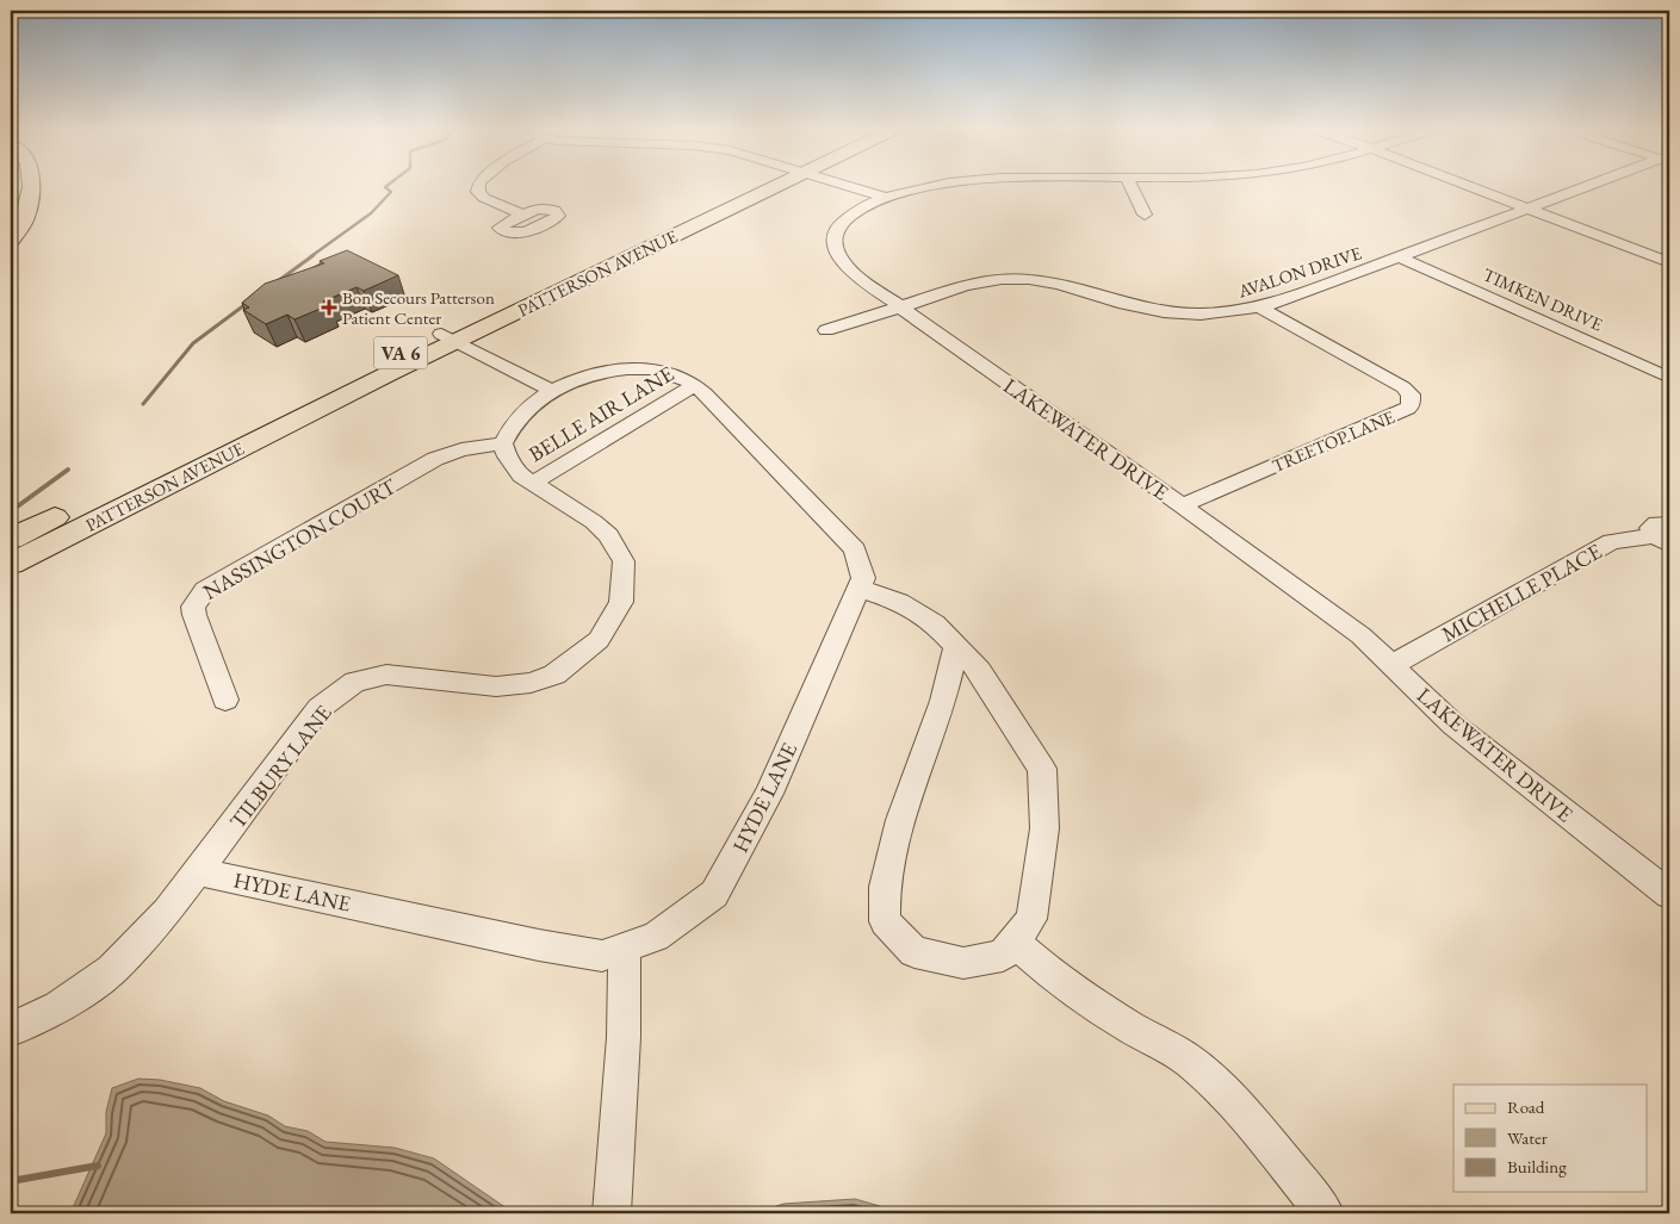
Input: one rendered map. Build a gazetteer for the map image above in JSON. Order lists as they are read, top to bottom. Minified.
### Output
{"streets":{"main road":["PATTERSON AVENUE","VA 6"],"street":["AVALON DRIVE","TIMKEN DRIVE","BELLE AIR LANE","LAKEWATER DRIVE","TREETOP LANE","NASSINGTON COURT","MICHELLE PLACE","TILBURY LANE","HYDE LANE"]},"crossings":[["AVALON DRIVE","TIMKEN DRIVE"],["AVALON DRIVE","LAKEWATER DRIVE"],["AVALON DRIVE","TREETOP LANE"],["BELLE AIR LANE","TILBURY LANE"],["BELLE AIR LANE","HYDE LANE"],["LAKEWATER DRIVE","TREETOP LANE"],["LAKEWATER DRIVE","MICHELLE PLACE"],["NASSINGTON COURT","TILBURY LANE"],["TILBURY LANE","HYDE LANE"]],"places":{"health":["Bon Secours Patterson Patient Center"]},"legend":["Road","Water","Building"]}
